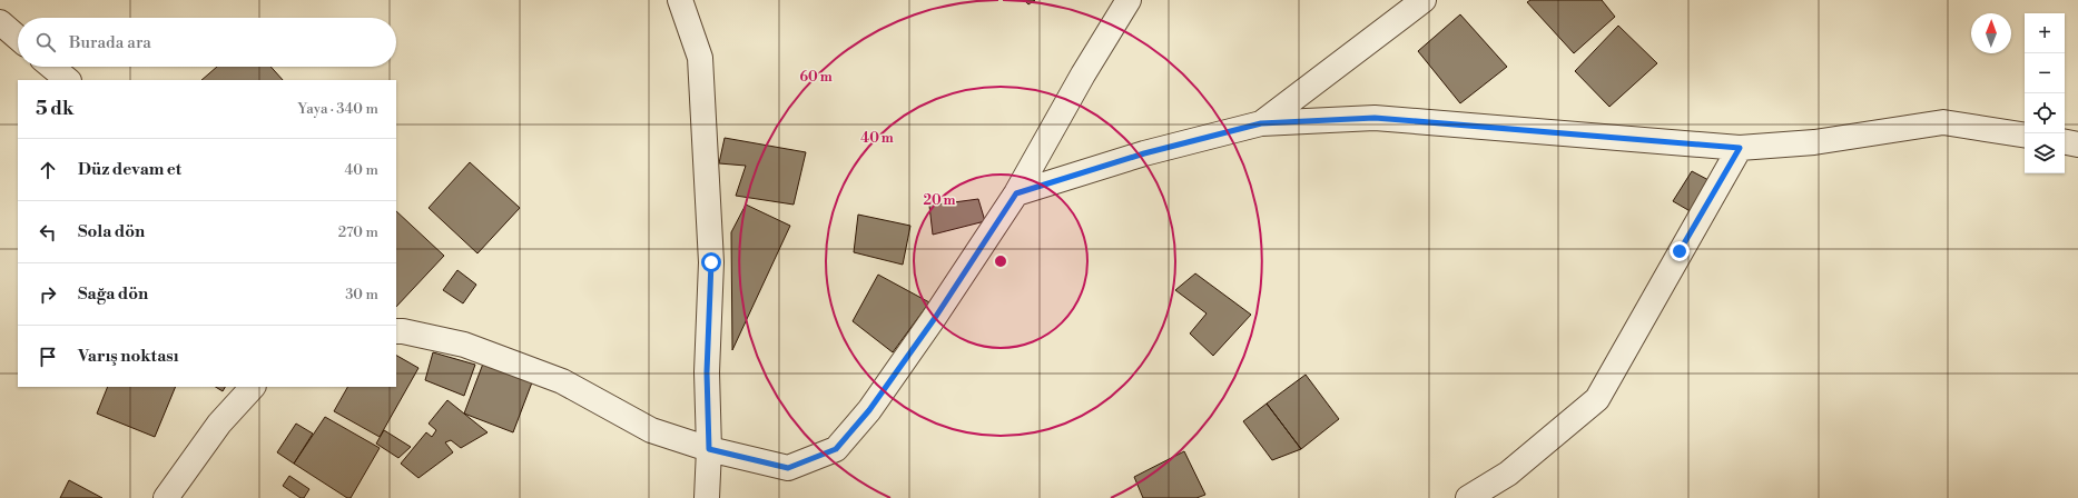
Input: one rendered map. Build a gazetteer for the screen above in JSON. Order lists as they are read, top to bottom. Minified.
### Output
{"north":"top","page":{"map_buttons":["+","−"],"search":"Burada ara","heading":["5 dk","Yaya · 340 m"],"list":[["Düz devam et","40 m"],["Sola dön","270 m"],["Sağa dön","30 m"],"Varış noktası"]},"rings":["60 m","40 m","20 m"]}
